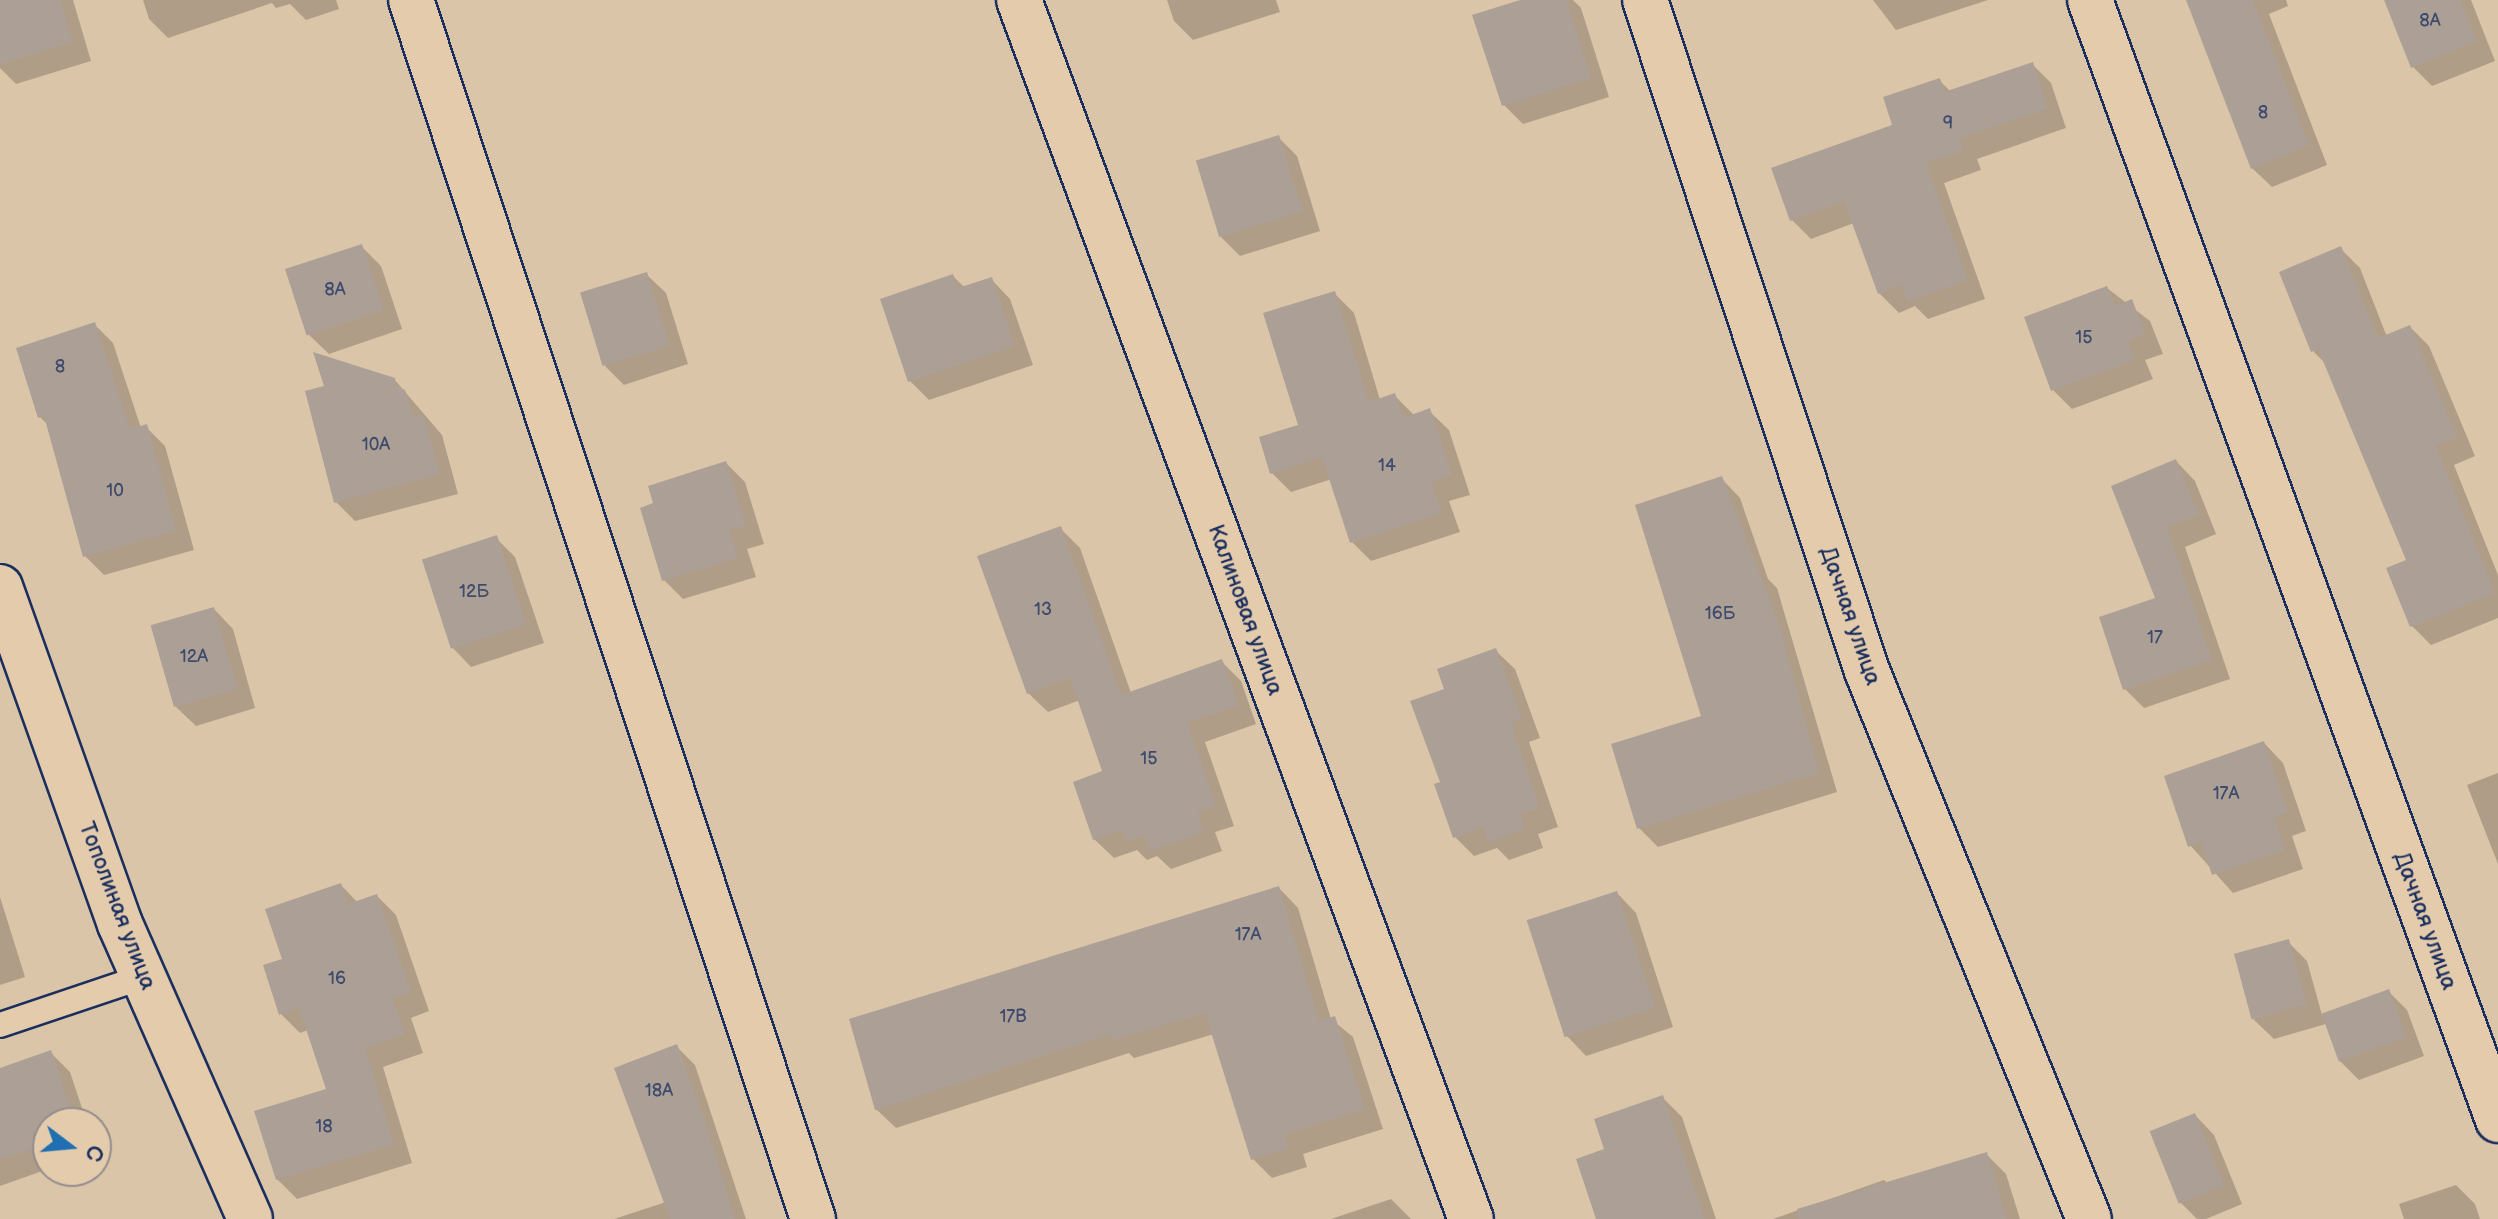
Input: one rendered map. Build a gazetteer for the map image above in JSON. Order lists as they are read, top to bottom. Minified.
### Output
{"streets":{"street":["Калиновая улица","Дачная улица","Тополиная улица"]},"house_numbers":["8А","8","9","8А","15","8","10А","14","10","12Б","13","16Б","17","12А","15","17А","17А","16","17В","18А","18"],"north":"right"}
